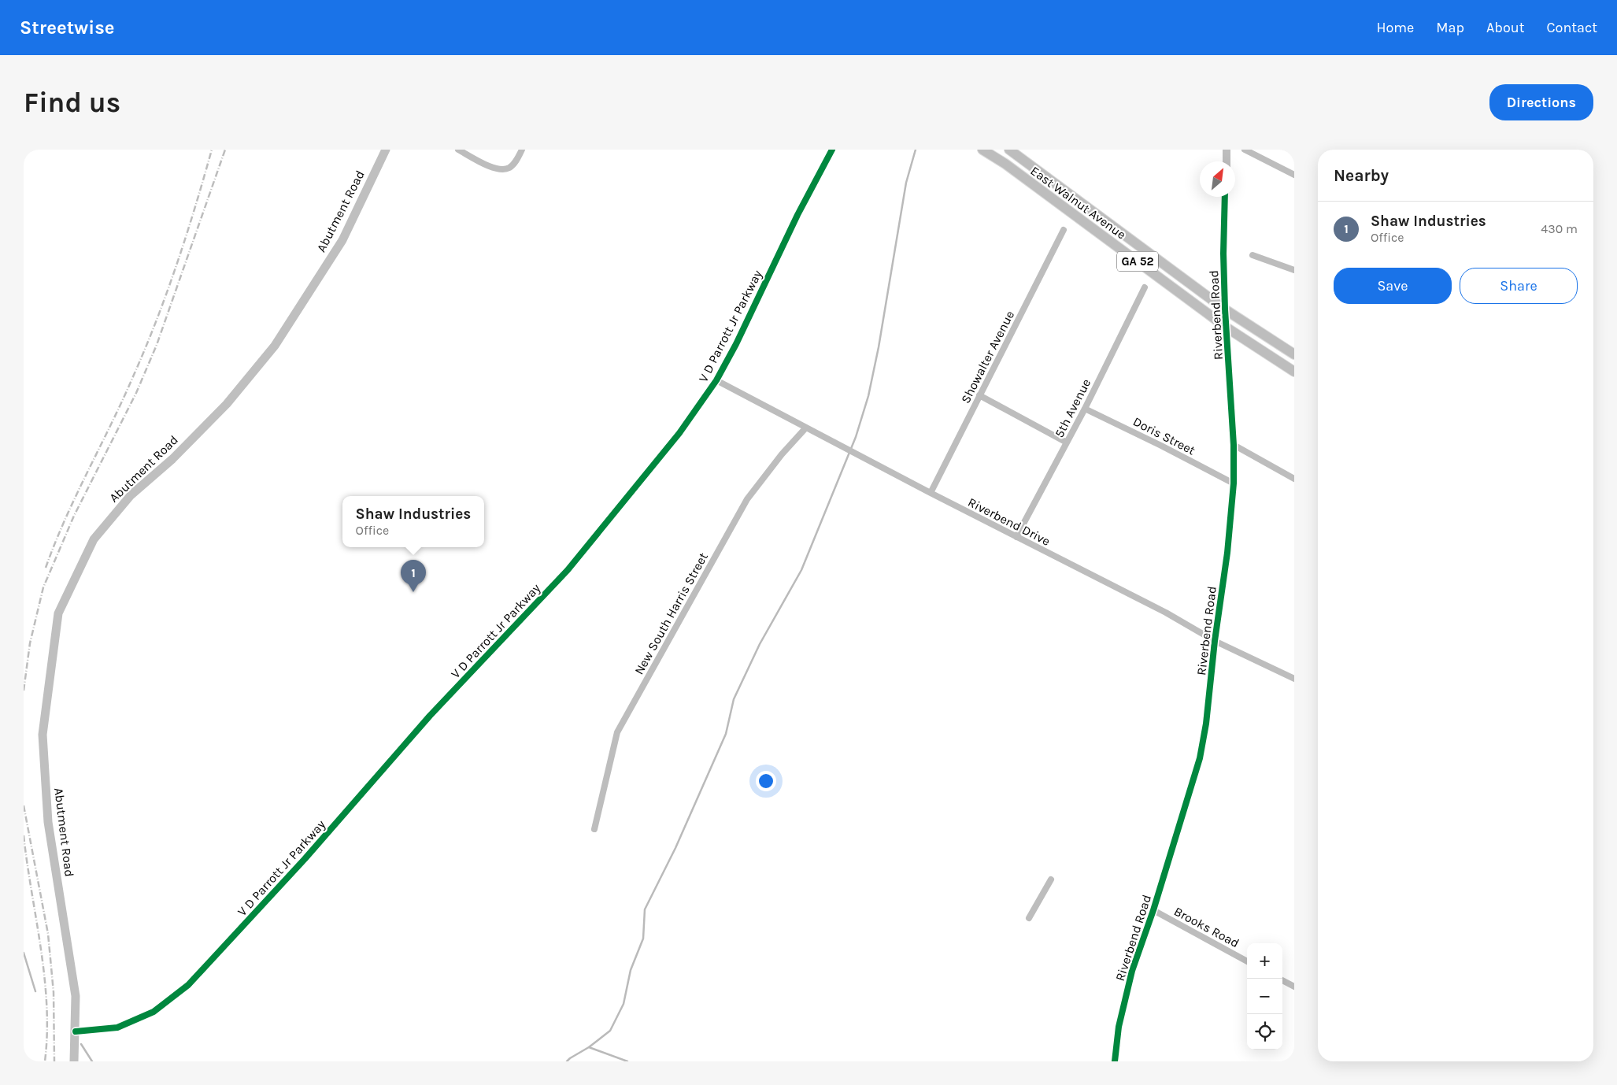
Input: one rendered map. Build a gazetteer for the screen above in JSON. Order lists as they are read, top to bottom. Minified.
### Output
{"streets":{"main road":["East Walnut Avenue","Abutment Road","GA 52"],"street":["Riverbend Road","V D Parrott Jr Parkway","Showalter Avenue","5th Avenue","Doris Street","Riverbend Drive","New South Harris Street","Brooks Road"]},"crossings":[["East Walnut Avenue","Riverbend Road"],["Abutment Road","V D Parrott Jr Parkway"],["Riverbend Road","Doris Street"],["Riverbend Road","Riverbend Drive"],["Riverbend Road","Brooks Road"],["V D Parrott Jr Parkway","Riverbend Drive"],["Showalter Avenue","Riverbend Drive"],["5th Avenue","Doris Street"],["5th Avenue","Riverbend Drive"],["Riverbend Drive","New South Harris Street"]],"north":"top right","page":{"header":"Streetwise","nav":["Home","Map","About","Contact"],"buttons":["Directions",["Save","Share"]],"title":"Find us","heading":"Nearby","list":[{"mark":"1","name":"Shaw Industries","note":"Office","value":"430 m"}],"popup":["Shaw Industries","Office"],"pins":"1","map_buttons":["+","−"]}}
